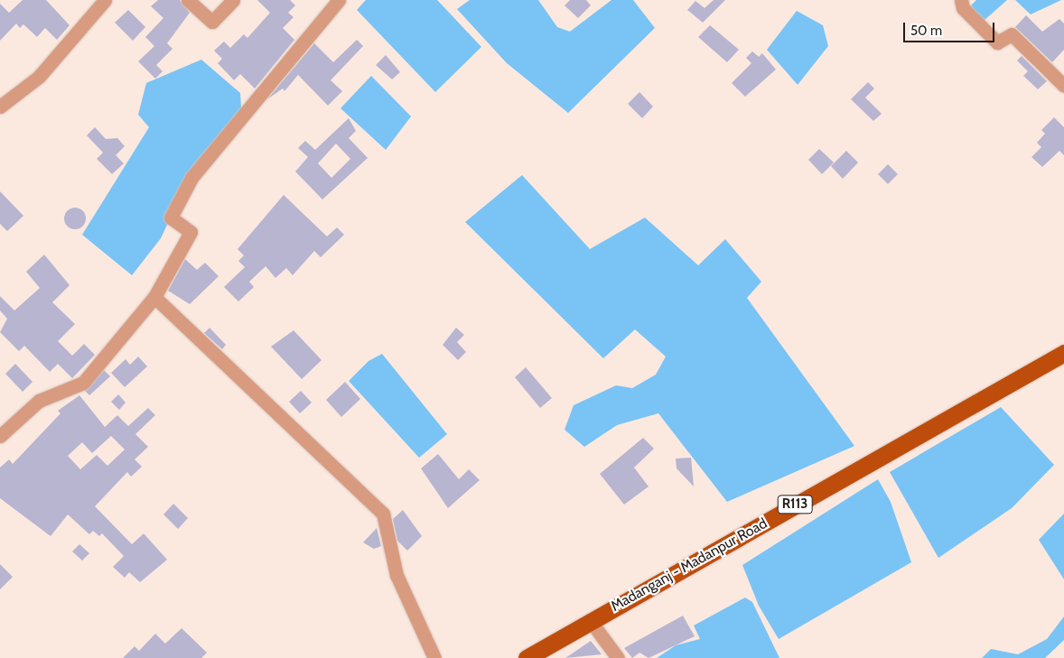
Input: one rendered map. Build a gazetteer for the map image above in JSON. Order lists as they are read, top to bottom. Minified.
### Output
{"streets":{"main road":["R113","Madanganj - Madanpur Road"]},"scale_bar":"50 m"}
